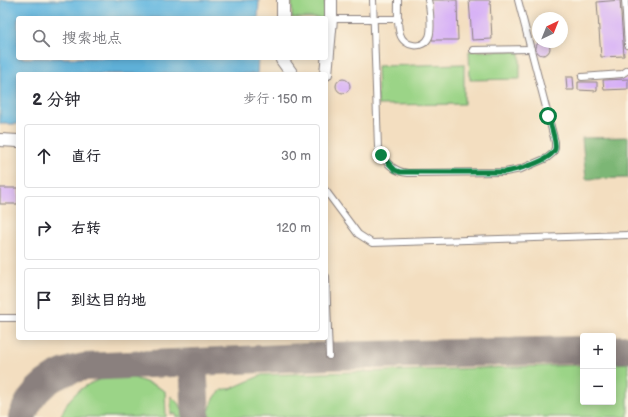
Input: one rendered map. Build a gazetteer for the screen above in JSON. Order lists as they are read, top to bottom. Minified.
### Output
{"north":"top right","page":{"search":"搜索地点","heading":["2 分钟","步行 · 150 m"],"list":[["直行","30 m"],["右转","120 m"],"到达目的地"],"map_buttons":["+","−"]}}
